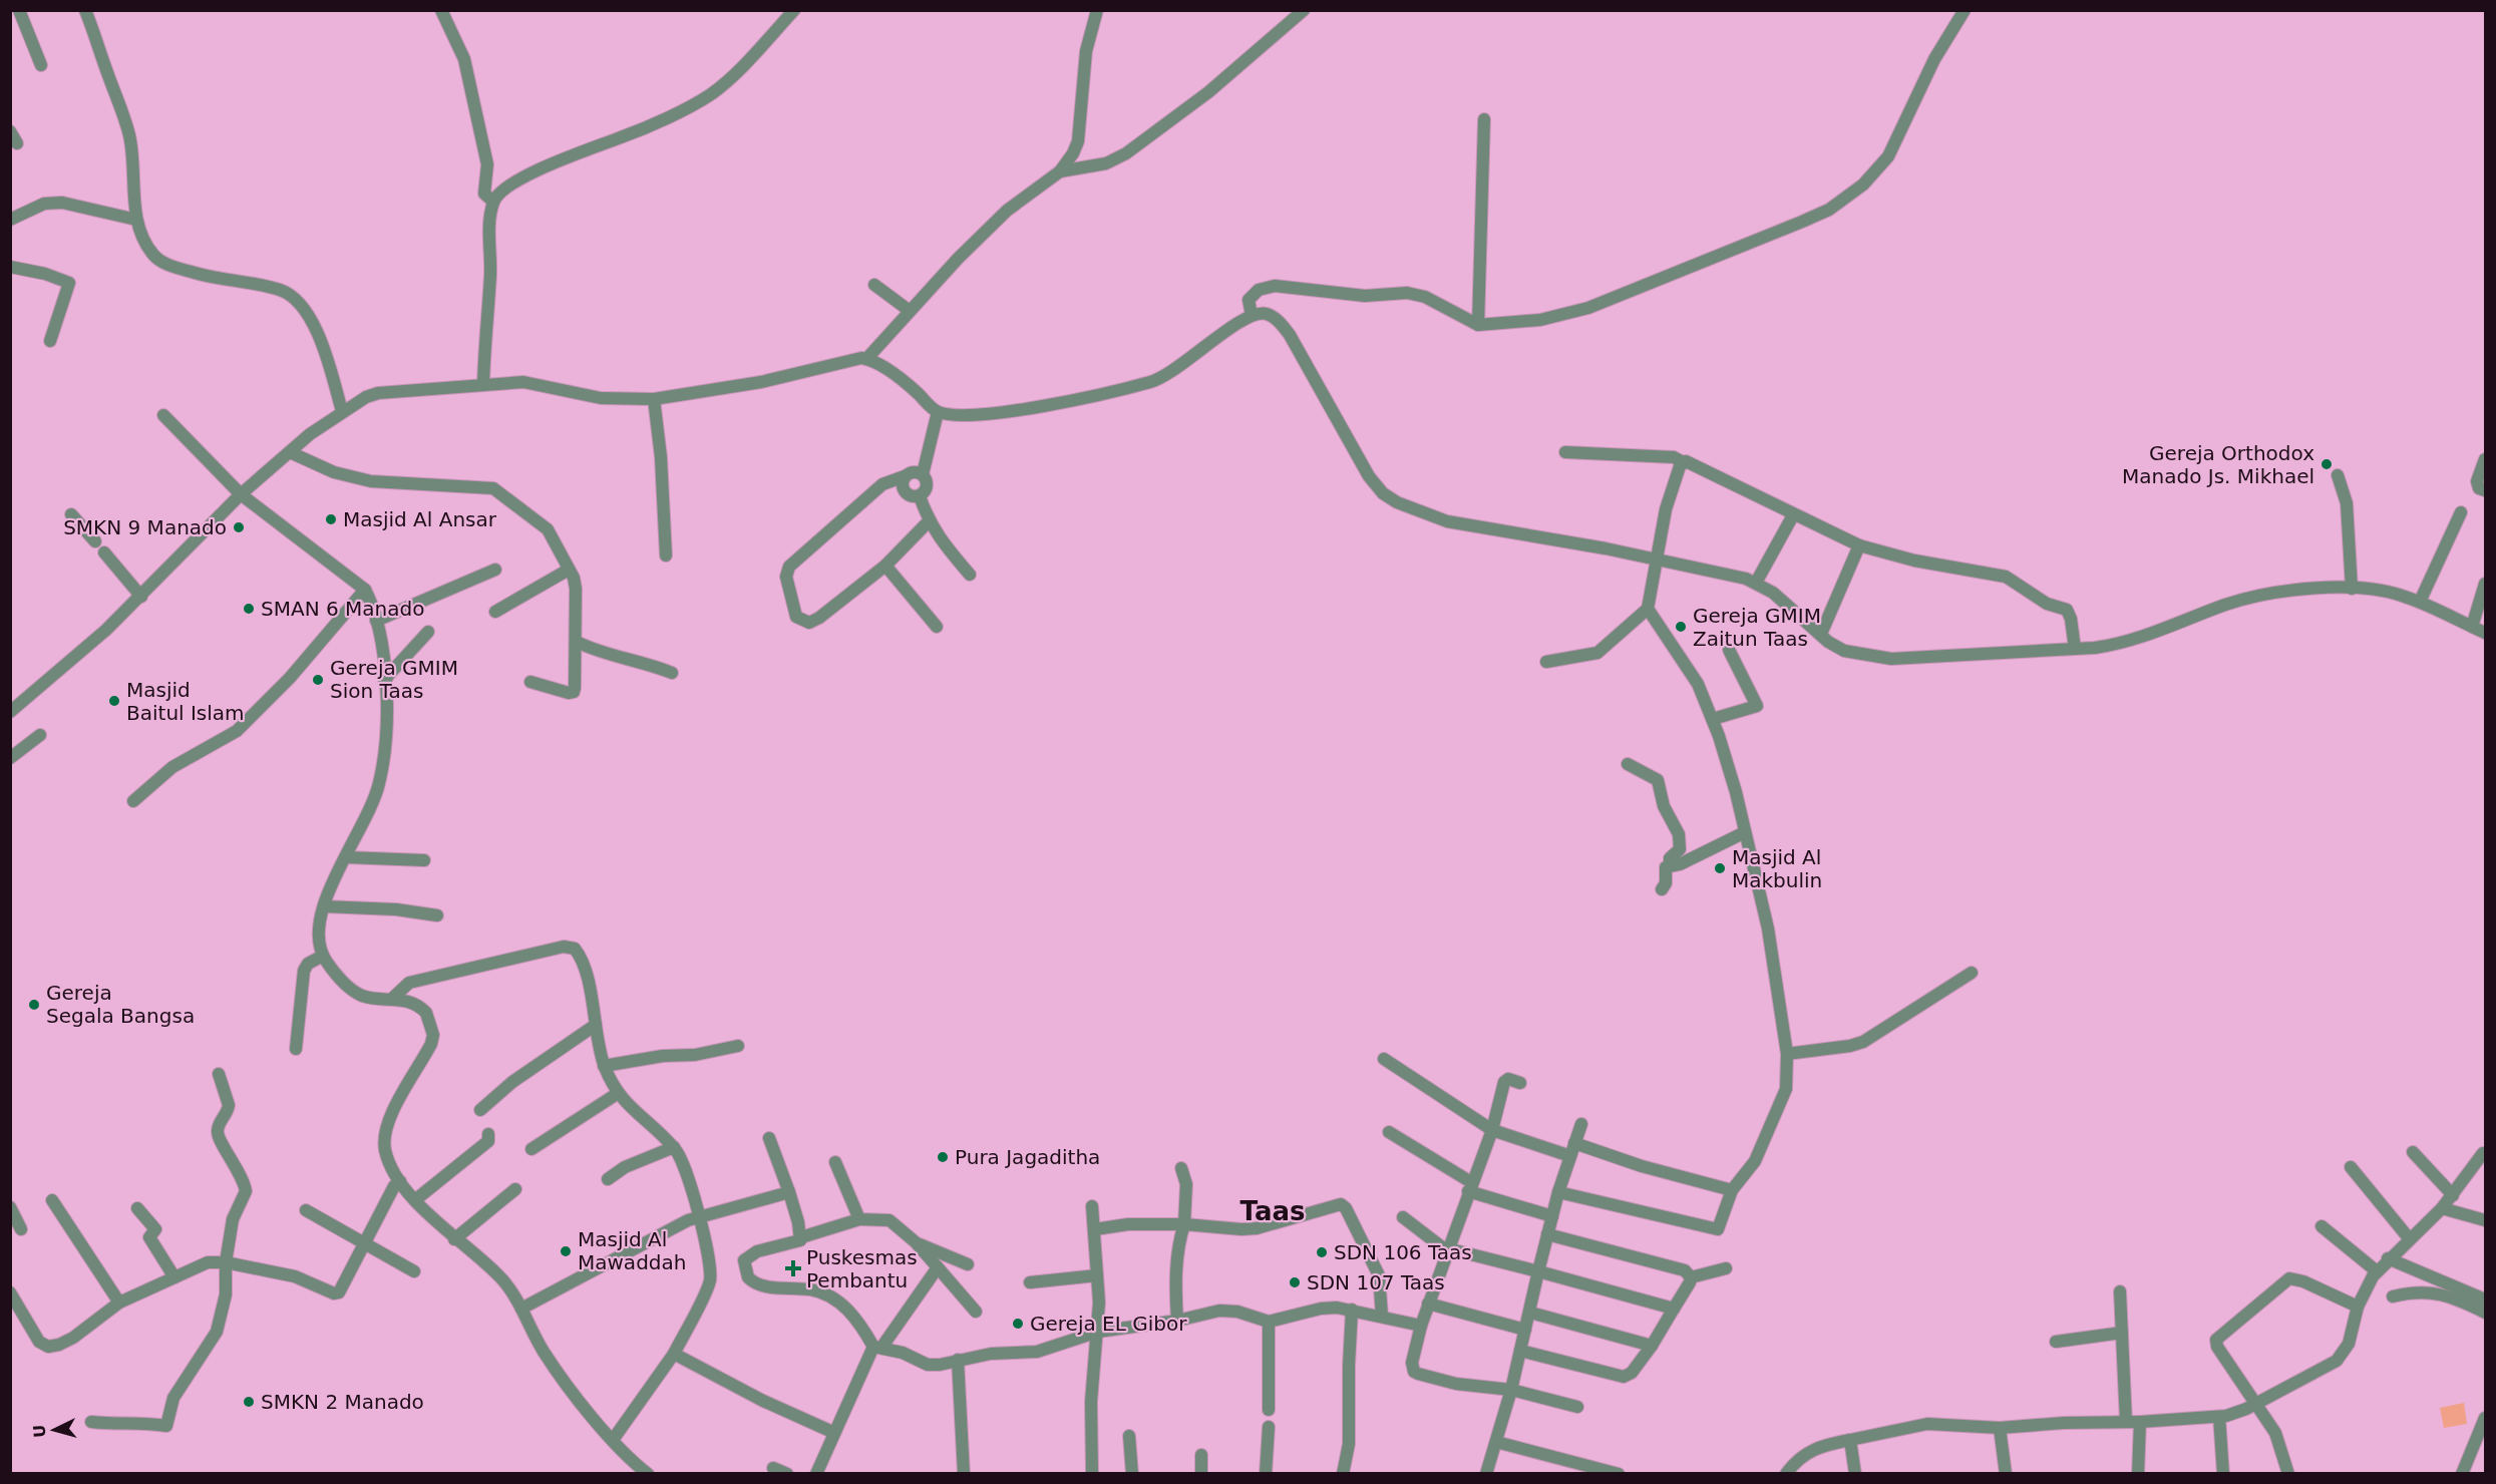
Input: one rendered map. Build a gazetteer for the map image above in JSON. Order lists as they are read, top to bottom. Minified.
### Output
{"districts":["Taas"],"places":{"other":["Gereja Orthodox Manado Js. Mikhael","Masjid Al Ansar","SMKN 9 Manado","SMAN 6 Manado","Gereja GMIM Zaitun Taas","Gereja GMIM Sion Taas","Masjid Baitul Islam","Masjid Al Makbulin","Gereja Segala Bangsa","Pura Jagaditha","Masjid Al Mawaddah","SDN 106 Taas","SDN 107 Taas","Gereja EL Gibor","SMKN 2 Manado"],"health":["Puskesmas Pembantu"]},"north":"left"}
